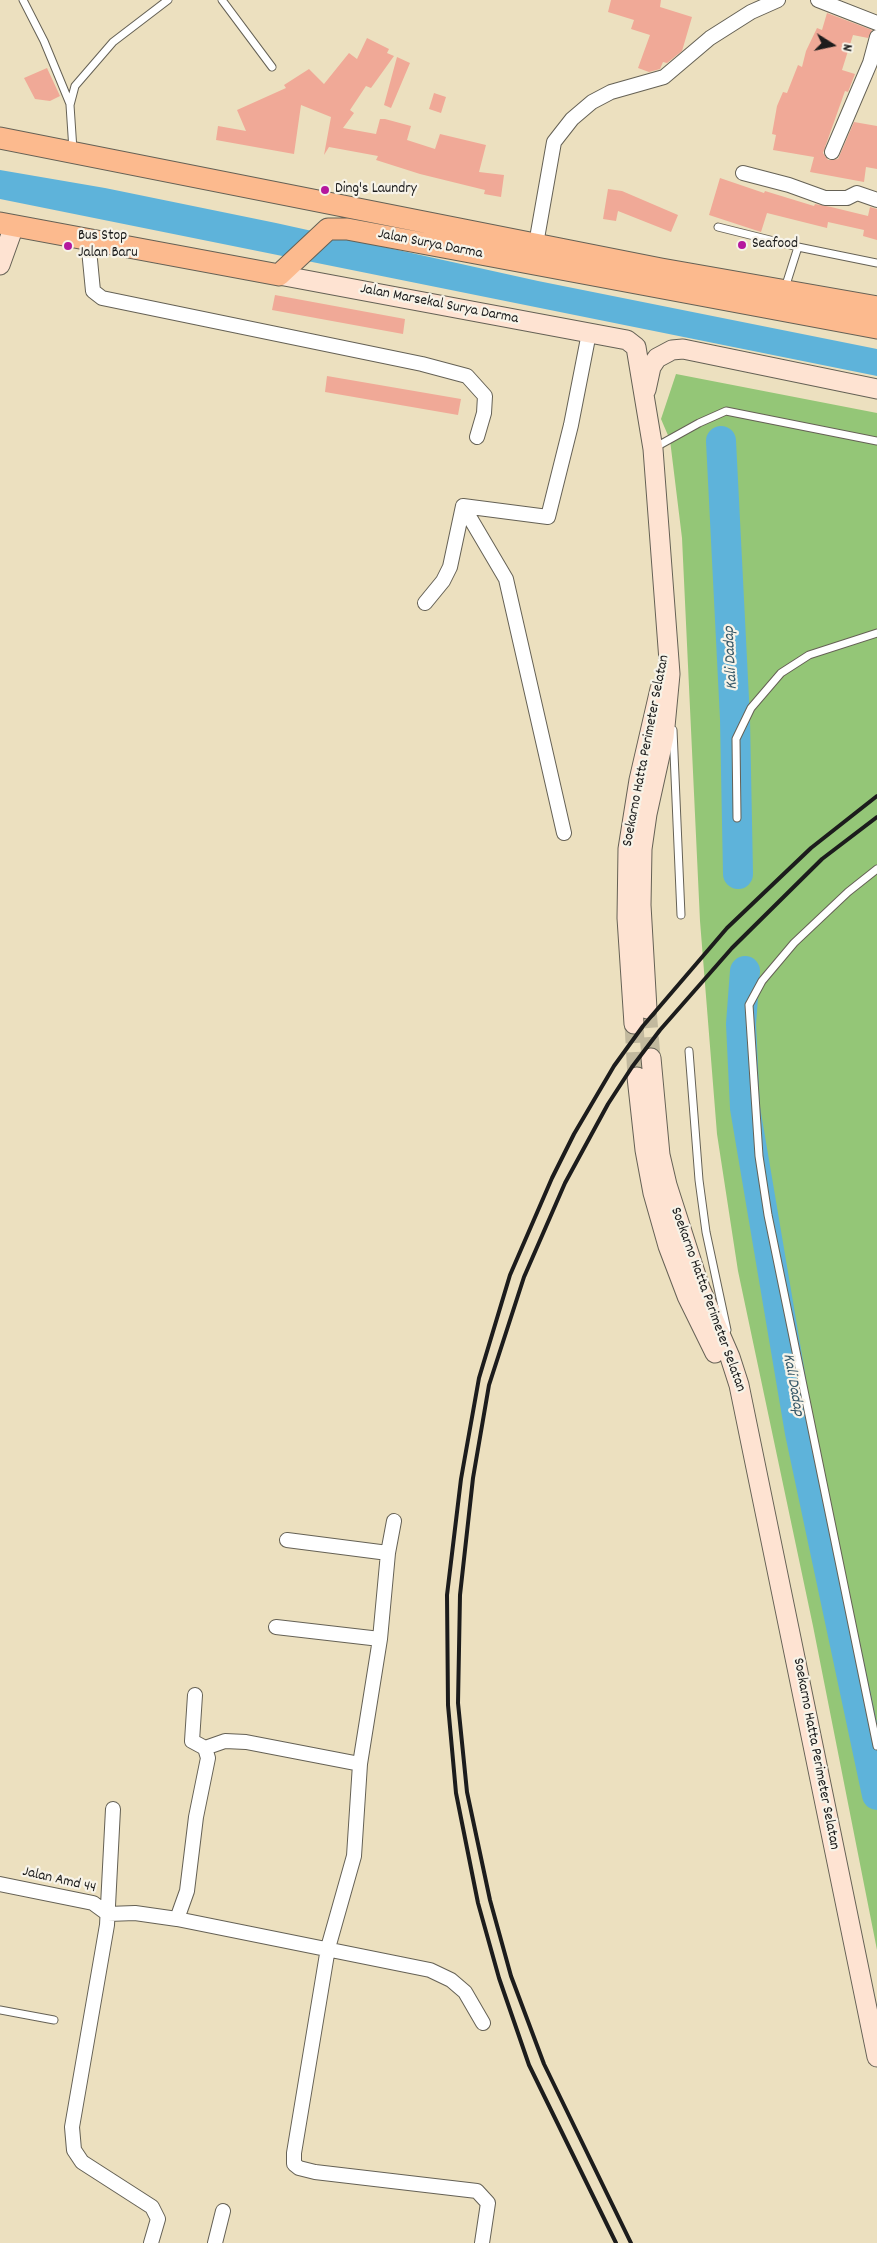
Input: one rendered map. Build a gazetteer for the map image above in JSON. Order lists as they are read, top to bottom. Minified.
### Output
{"streets":{"main road":["Jalan Surya Darma","Jalan Marsekal Surya Darma","Soekarno Hatta Perimeter Selatan"],"street":["Jalan Amd 44"]},"crossings":[["Jalan Marsekal Surya Darma","Soekarno Hatta Perimeter Selatan"]],"water":["Kali Dadap"],"places":["Ding's Laundry","Seafood","Bus Stop Jalan Baru"],"north":"right"}
